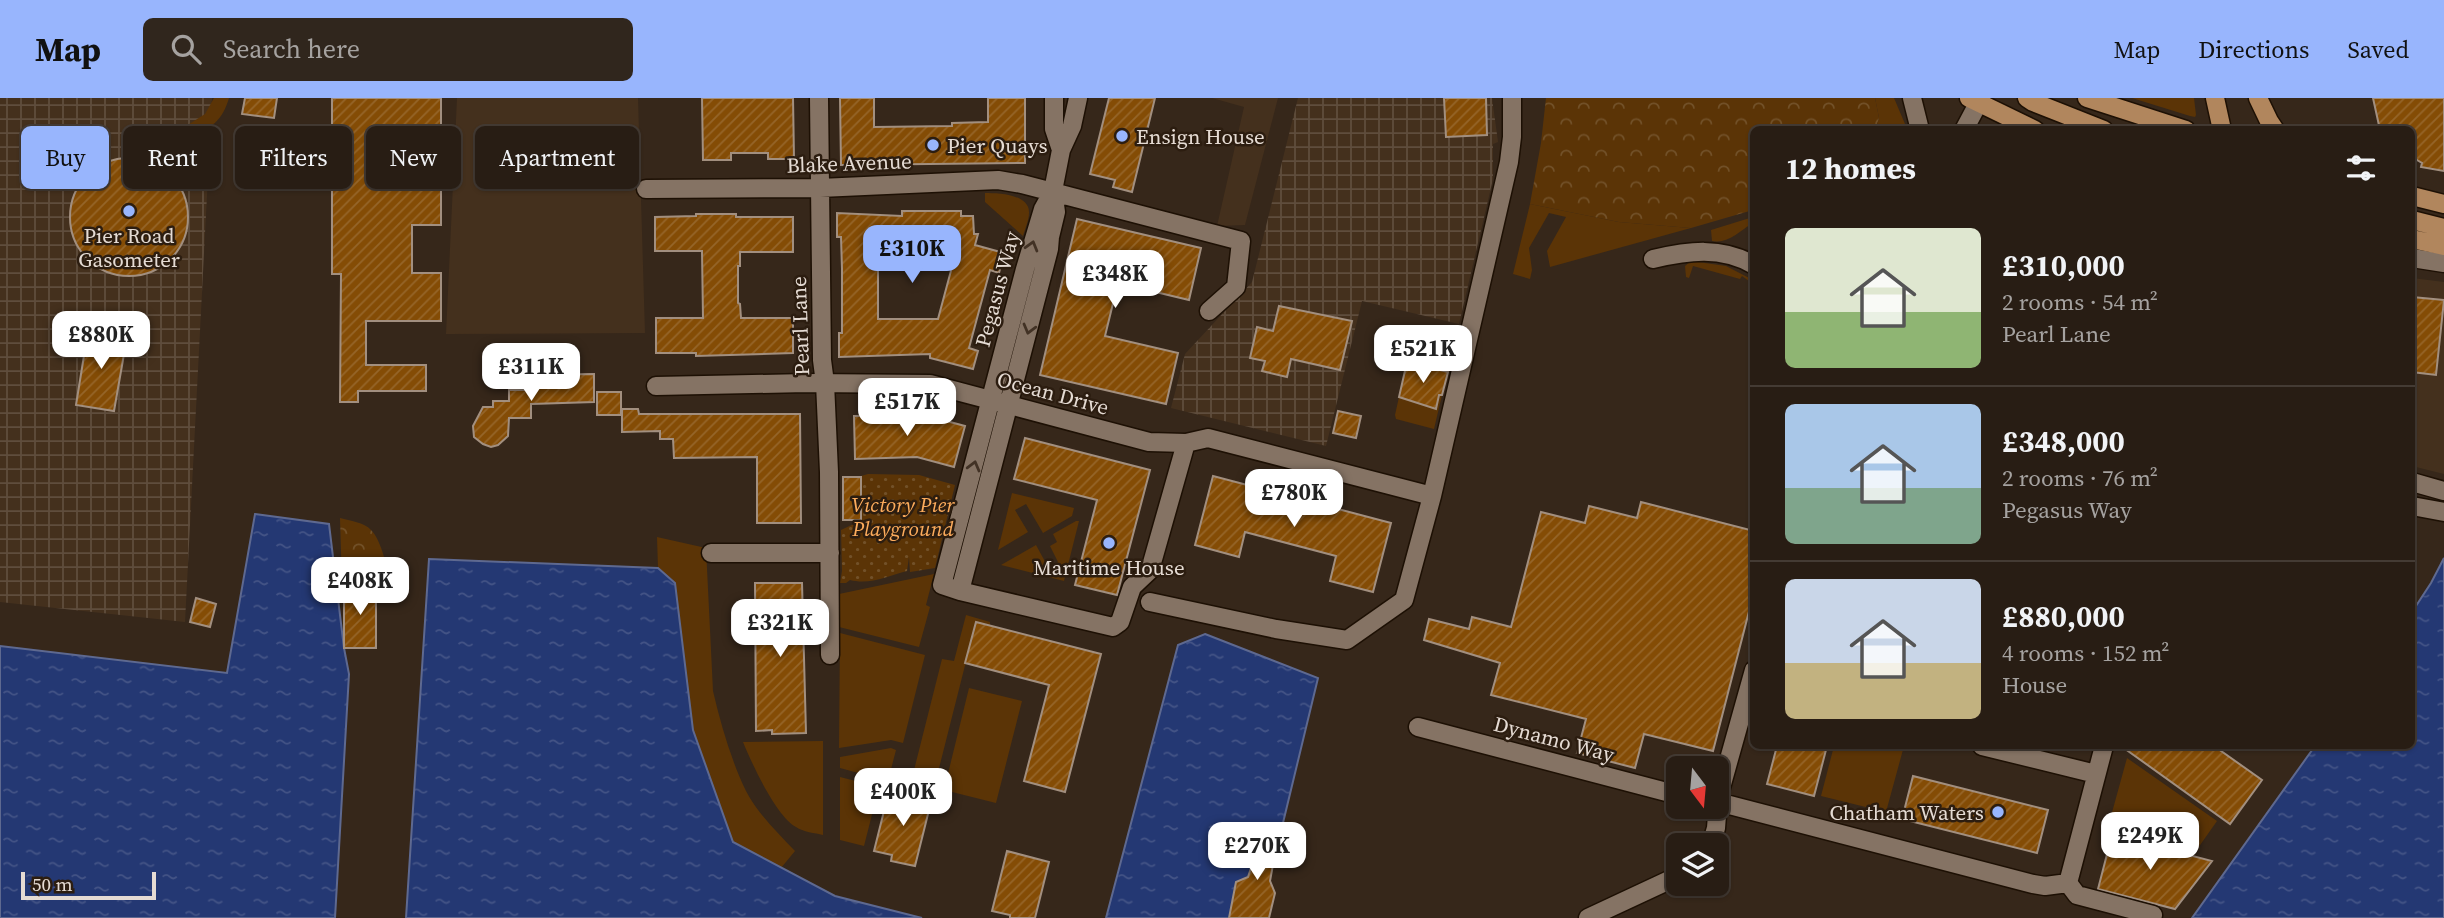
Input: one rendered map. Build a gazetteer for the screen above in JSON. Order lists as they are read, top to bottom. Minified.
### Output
{"streets":{"street":["Blake Avenue","Pegasus Way","Pearl Lane","Ocean Drive","Dynamo Way"]},"crossings":[["Blake Avenue","Pegasus Way"],["Blake Avenue","Pearl Lane"],["Pegasus Way","Ocean Drive"],["Pearl Lane","Ocean Drive"]],"parks":["Victory Pier Playground"],"places":["Ensign House","Pier Quays","Pier Road Gasometer","Maritime House","Chatham Waters"],"scale_bar":"50 m","north":"bottom","page":{"header":"Map","search":"Search here","nav":["Map","Directions","Saved"],"chip":["Buy","Rent","Filters","New","Apartment"],"heading":"12 homes","list":[{"name":"£310,000","note":"2 rooms · 54 m² · Pearl Lane"},{"name":"£348,000","note":"2 rooms · 76 m² · Pegasus Way"},{"name":"£880,000","note":"4 rooms · 152 m² · House"}],"price":["£310K","£348K","£880K","£521K","£311K","£517K","£780K","£408K","£321K","£400K","£249K","£270K"],"scale":"50 m"}}
